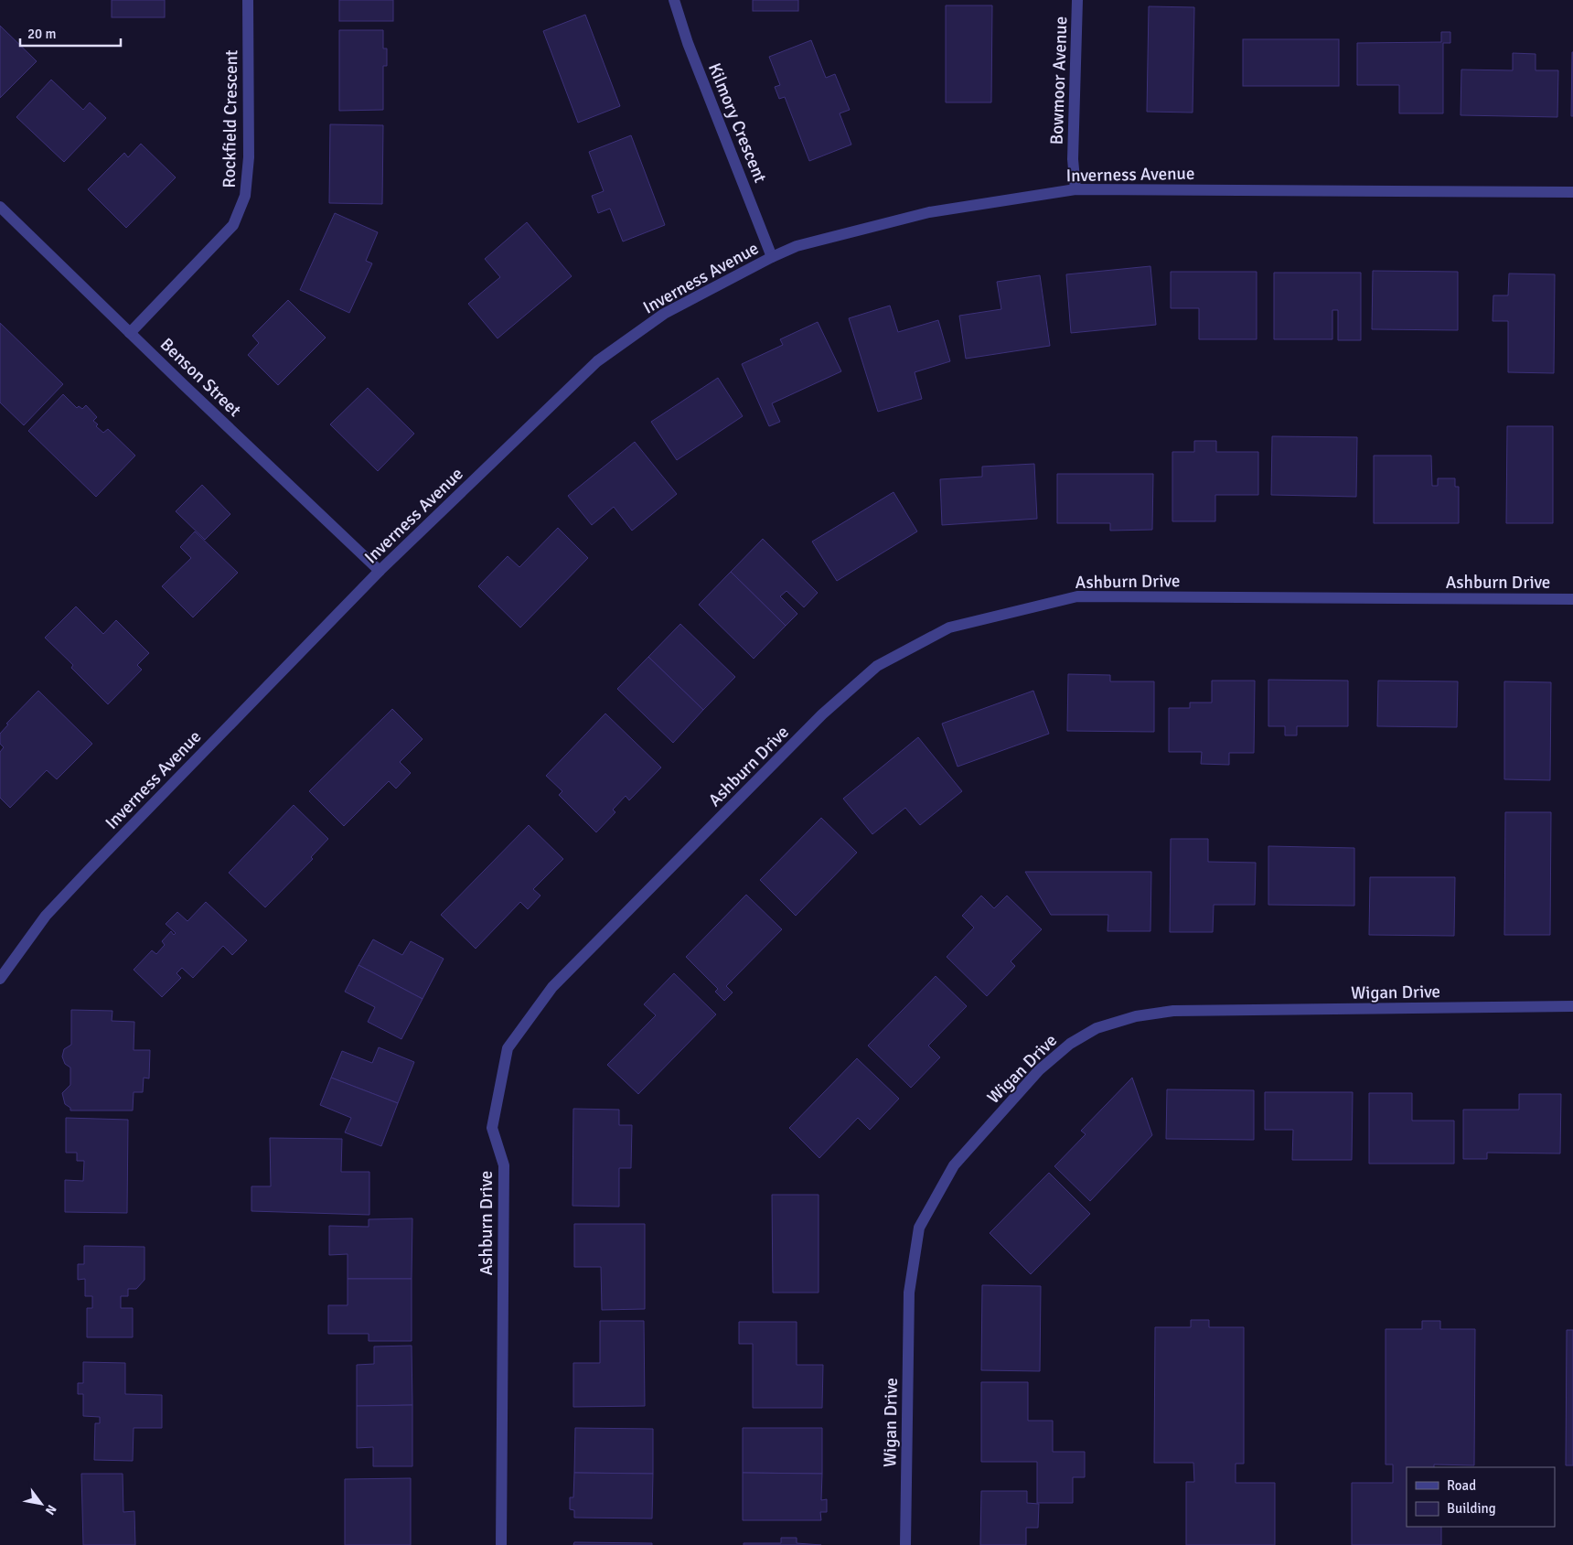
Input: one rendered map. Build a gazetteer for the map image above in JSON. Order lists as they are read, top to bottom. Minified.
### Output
{"streets":{"street":["Bowmoor Avenue","Rockfield Crescent","Kilmory Crescent","Inverness Avenue","Benson Street","Ashburn Drive","Wigan Drive"]},"crossings":[["Bowmoor Avenue","Inverness Avenue"],["Rockfield Crescent","Benson Street"],["Kilmory Crescent","Inverness Avenue"],["Inverness Avenue","Benson Street"]],"legend":["Road","Building"],"scale_bar":"20 m","north":"bottom right"}
